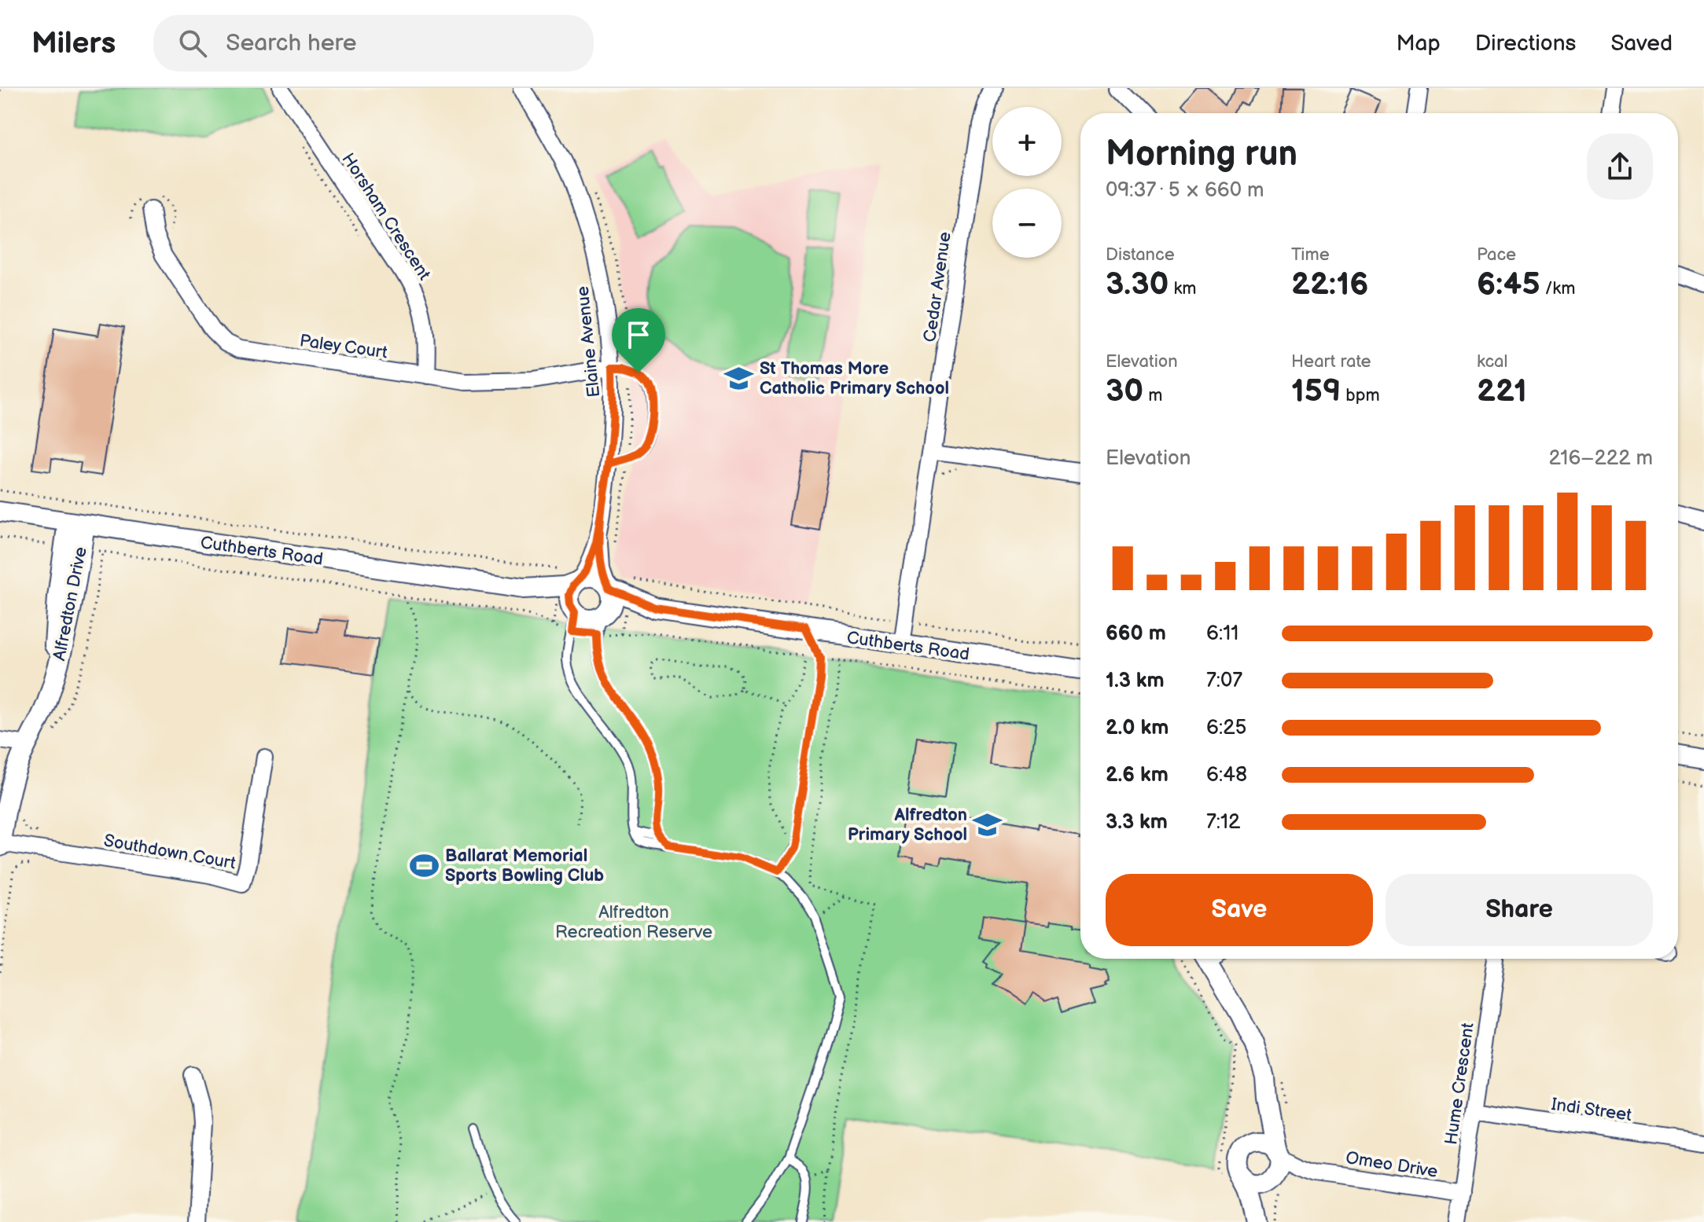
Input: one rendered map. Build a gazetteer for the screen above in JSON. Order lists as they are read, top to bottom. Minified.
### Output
{"streets":{"street":["Horsham Crescent","Cedar Avenue","Elaine Avenue","Paley Court","Cuthberts Road","Alfredton Drive","Southdown Court","Hume Crescent","Indi Street","Omeo Drive"]},"crossings":[["Horsham Crescent","Paley Court"],["Cedar Avenue","Cuthberts Road"],["Elaine Avenue","Paley Court"],["Elaine Avenue","Cuthberts Road"],["Cuthberts Road","Alfredton Drive"],["Alfredton Drive","Southdown Court"],["Hume Crescent","Indi Street"],["Hume Crescent","Omeo Drive"]],"parks":["Alfredton Recreation Reserve"],"places":{"school or university":["St Thomas More Catholic Primary School","Alfredton Primary School"],"sports":["Ballarat Memorial Sports Bowling Club"]},"page":{"header":"Milers","search":"Search here","nav":["Map","Directions","Saved"],"map_buttons":["+","−"],"heading":["Morning run","09:37 · 5 × 660 m"],"stats":[["Distance","3.30 km"],["Time","22:16"],["Pace","6:45 /km"],["Elevation","30 m"],["Heart rate","159 bpm"],["kcal","221"]],"chart":["Elevation","216–222 m"],"list":[{"name":"660 m","note":"6:11"},{"name":"1.3 km","note":"7:07"},{"name":"2.0 km","note":"6:25"},{"name":"2.6 km","note":"6:48"},{"name":"3.3 km","note":"7:12"}],"buttons":["Save","Share"]}}
